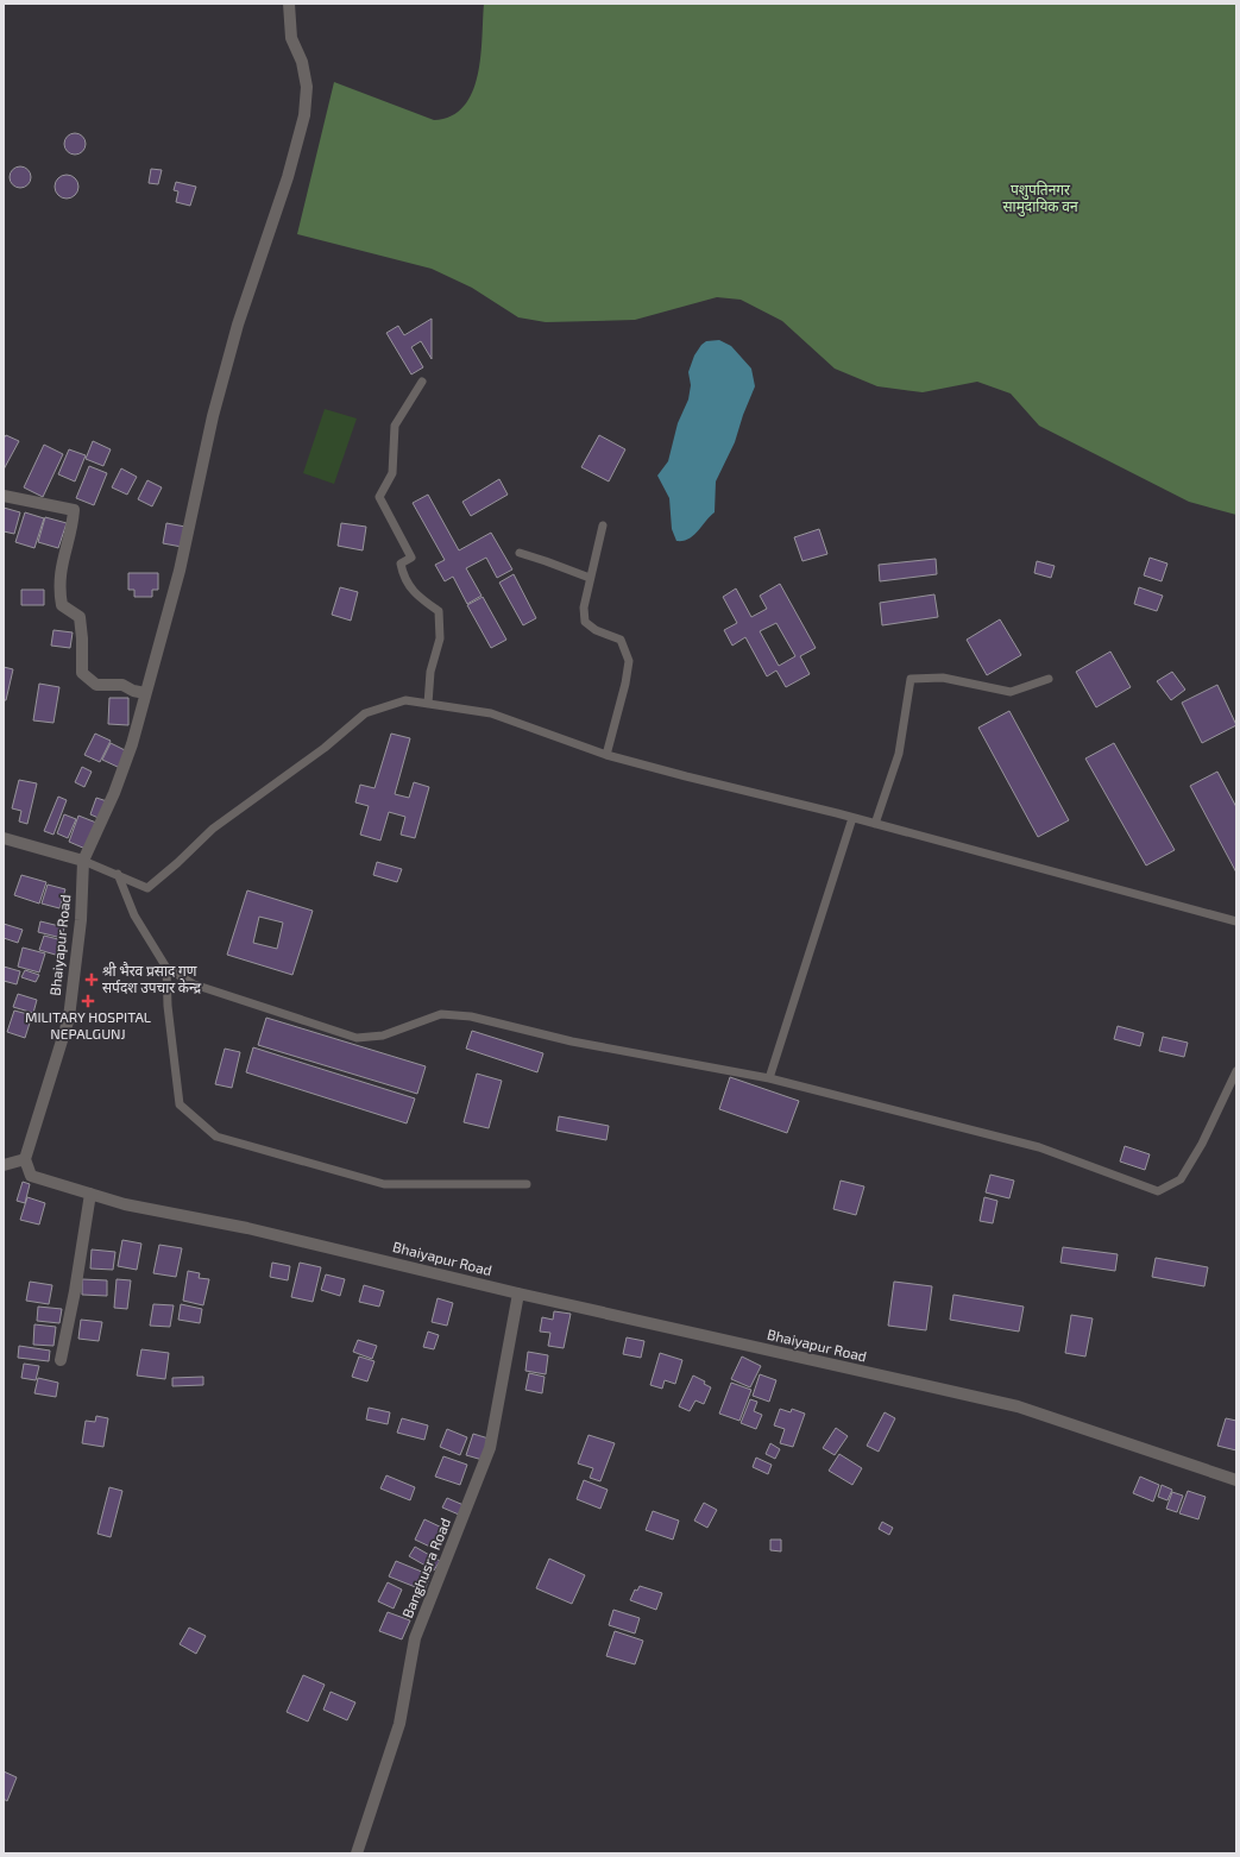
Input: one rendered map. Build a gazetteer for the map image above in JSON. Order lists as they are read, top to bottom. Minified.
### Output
{"streets":{"street":["Bhaiyapur Road","Banghusra Road"]},"crossings":[["Bhaiyapur Road","Banghusra Road"]],"parks":["पशुपतिनगर सामुदायिक वन"],"places":{"health":["श्री भैरव प्रसाद गण सर्पदश उपचार केन्द्र","MILITARY HOSPITAL NEPALGUNJ"]}}
